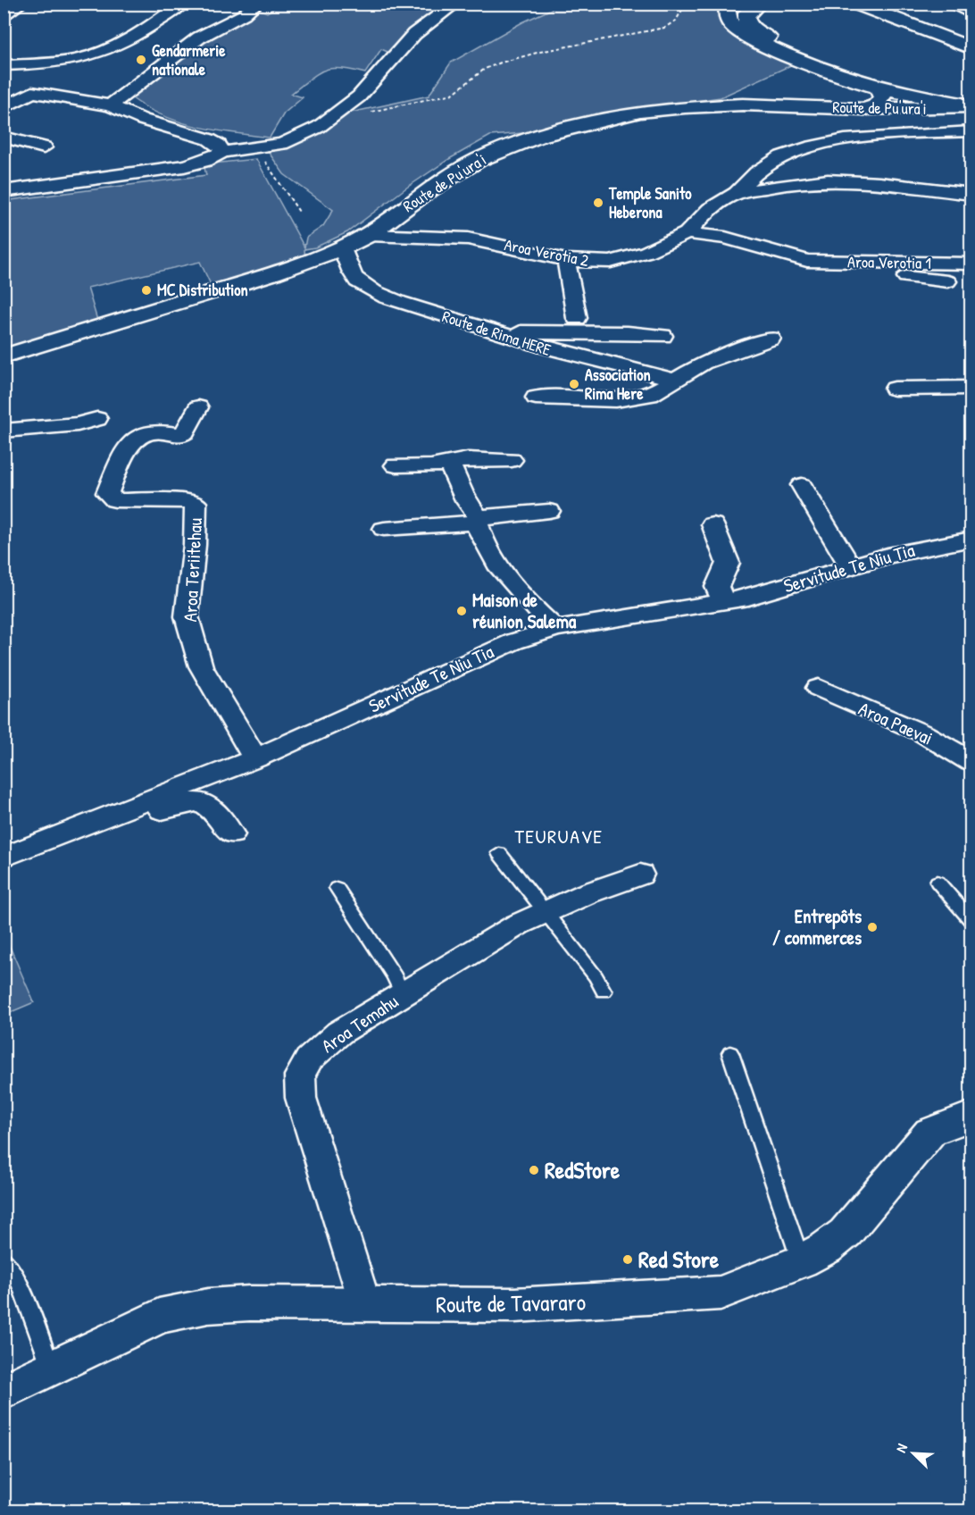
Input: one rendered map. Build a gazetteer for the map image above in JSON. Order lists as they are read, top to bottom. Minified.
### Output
{"streets":{"main road":["Route de Pu'ura'i","Route de Tavararo"],"street":["Aroa Verotia 2","Aroa Verotia 1","Route de Rima HERE","Servitude Te Niu Tia","Aroa Teriitehau","Aroa Paevai","Aroa Temahu"]},"crossings":[["Route de Pu'ura'i","Aroa Verotia 2"],["Route de Pu'ura'i","Route de Rima HERE"],["Aroa Verotia 2","Aroa Verotia 1"],["Servitude Te Niu Tia","Aroa Teriitehau"],["Aroa Temahu","Route de Tavararo"]],"districts":["TEURUAVE"],"places":["Gendarmerie nationale","Temple Sanito Heberona","MC Distribution","Association Rima Here","Maison de réunion Salema","Entrepôts / commerces","RedStore","Red Store"],"north":"top left"}
